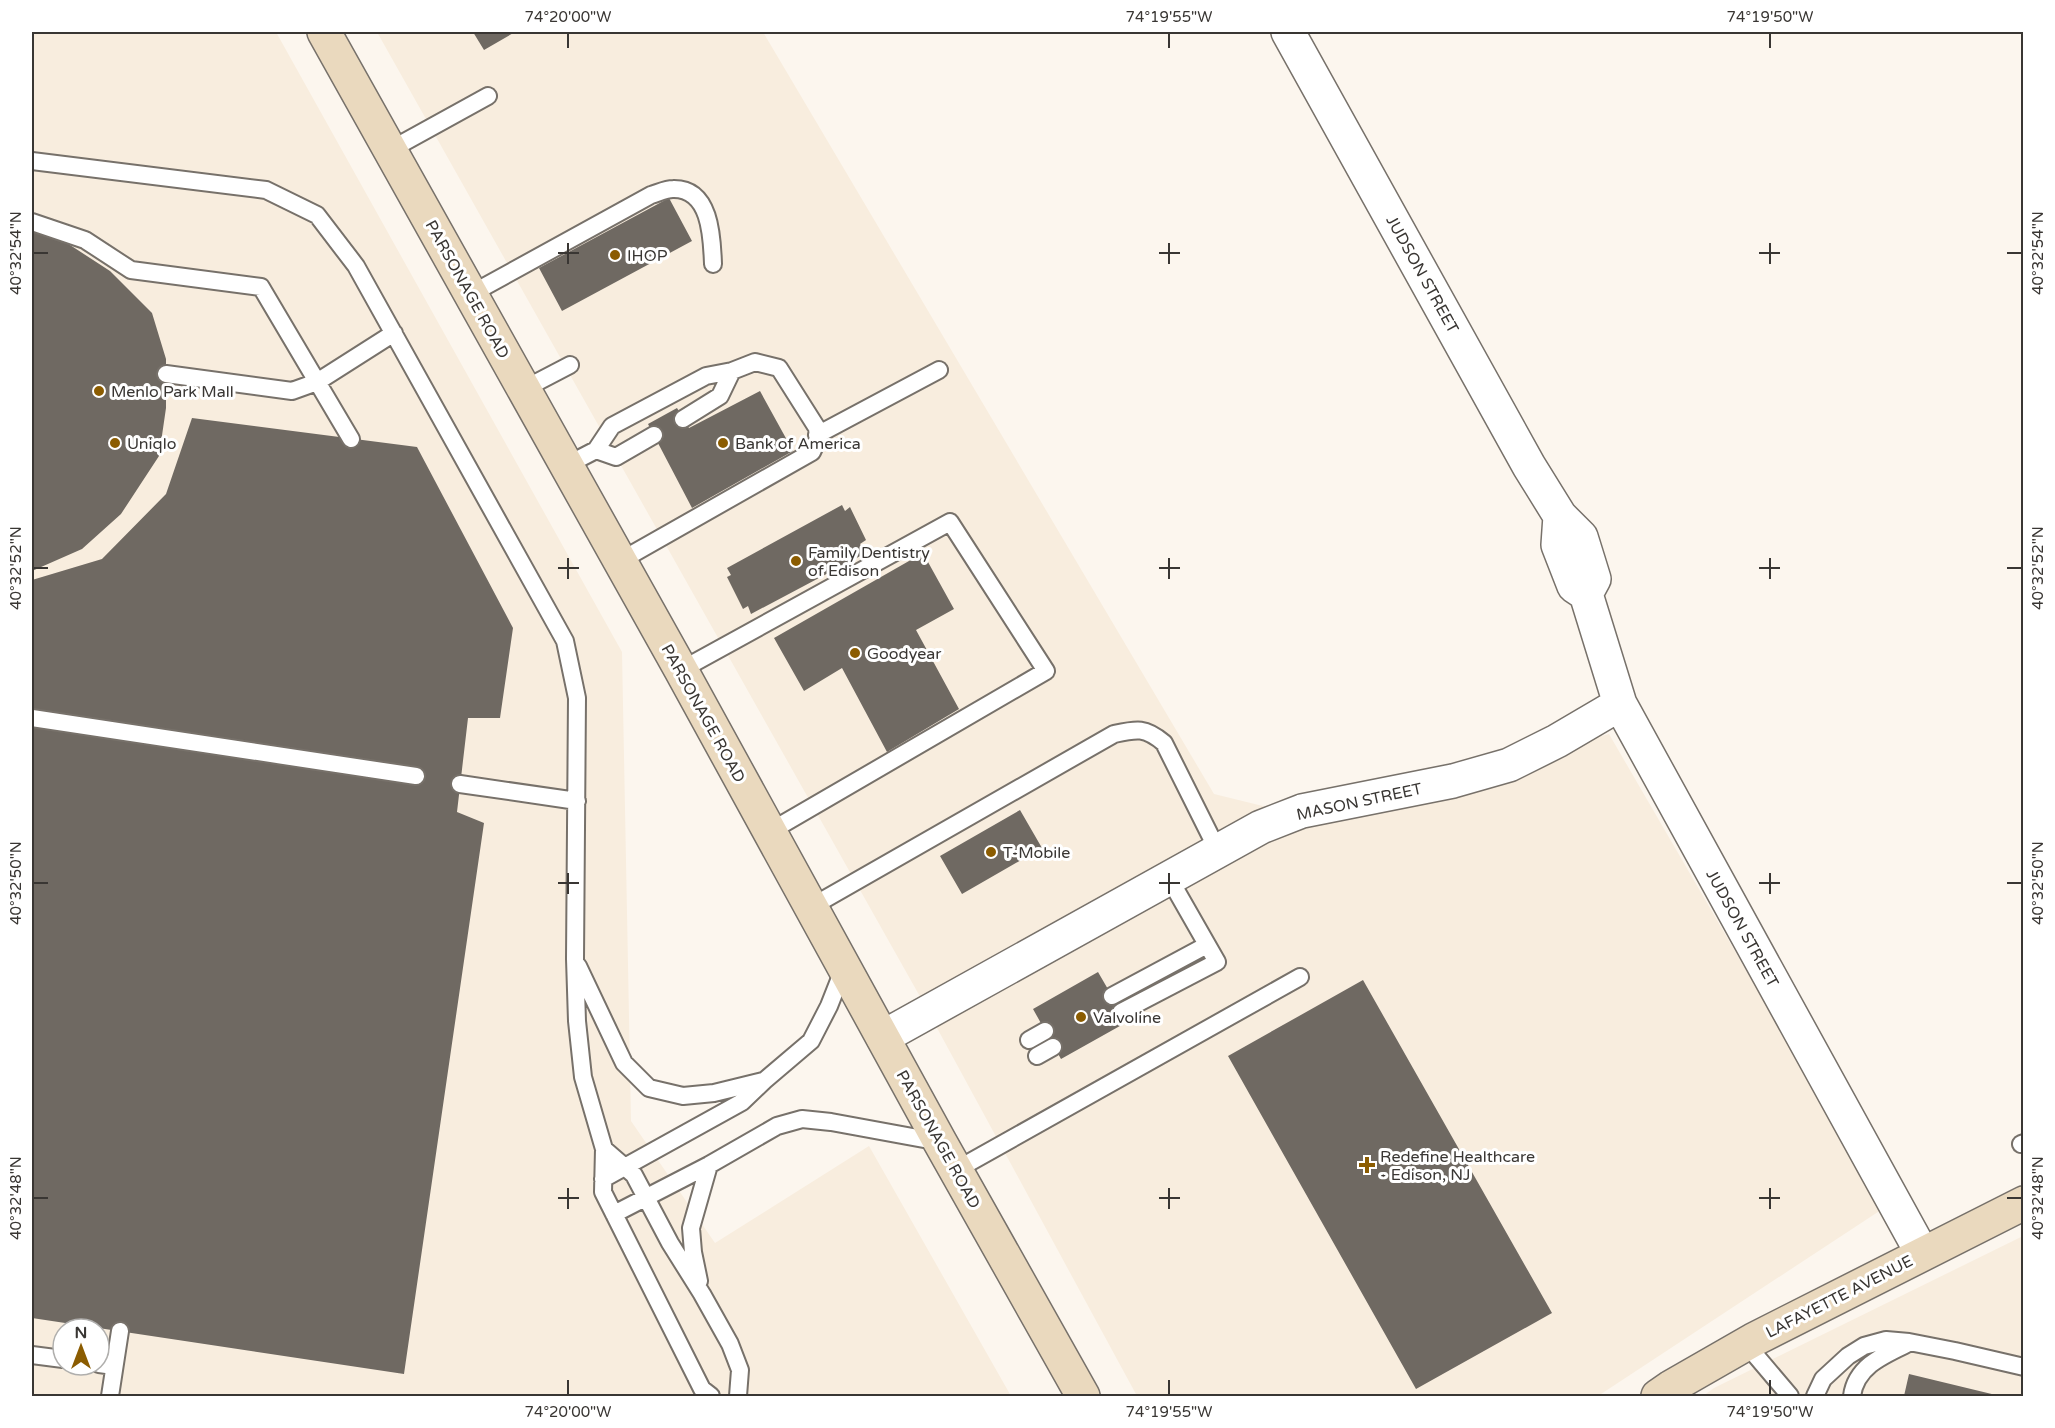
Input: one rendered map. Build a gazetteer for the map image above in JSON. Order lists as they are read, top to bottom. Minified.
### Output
{"streets":{"street":["JUDSON STREET","PARSONAGE ROAD","MASON STREET","LAFAYETTE AVENUE"]},"crossings":[["JUDSON STREET","MASON STREET"],["JUDSON STREET","LAFAYETTE AVENUE"],["PARSONAGE ROAD","MASON STREET"]],"places":{"other":["IHOP","Menlo Park Mall","Uniqlo","Bank of America","Family Dentistry of Edison","Goodyear","T-Mobile","Valvoline"],"health":["Redefine Healthcare - Edison, NJ"]},"north":"top","coordinates":["74°20'00\"W","74°19'55\"W","74°19'50\"W","40°32'54\"N","40°32'52\"N","40°32'50\"N","40°32'48\"N"]}
